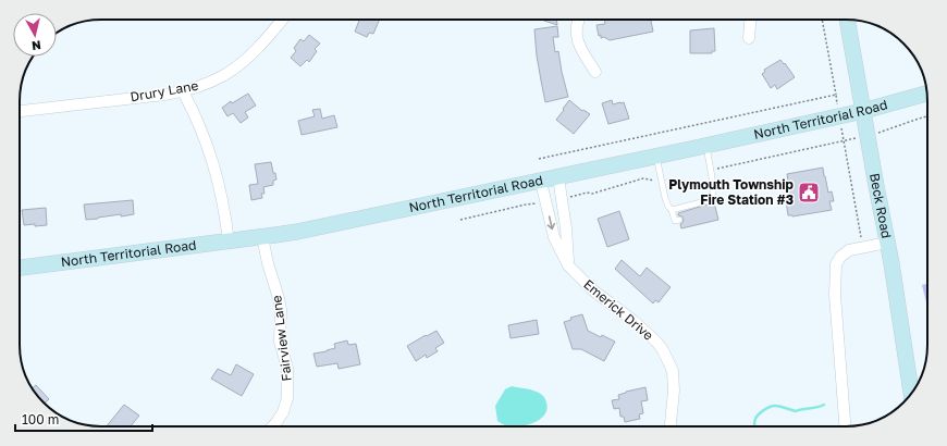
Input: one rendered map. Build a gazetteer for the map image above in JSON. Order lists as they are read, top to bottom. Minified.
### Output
{"streets":{"main road":["North Territorial Road","Beck Road"],"street":["Drury Lane","Emerick Drive","Fairview Lane"]},"crossings":[["North Territorial Road","Beck Road"],["North Territorial Road","Emerick Drive"],["North Territorial Road","Fairview Lane"]],"places":{"public building":["Plymouth Township Fire Station #3"]},"scale_bar":"100 m","north":"bottom"}
